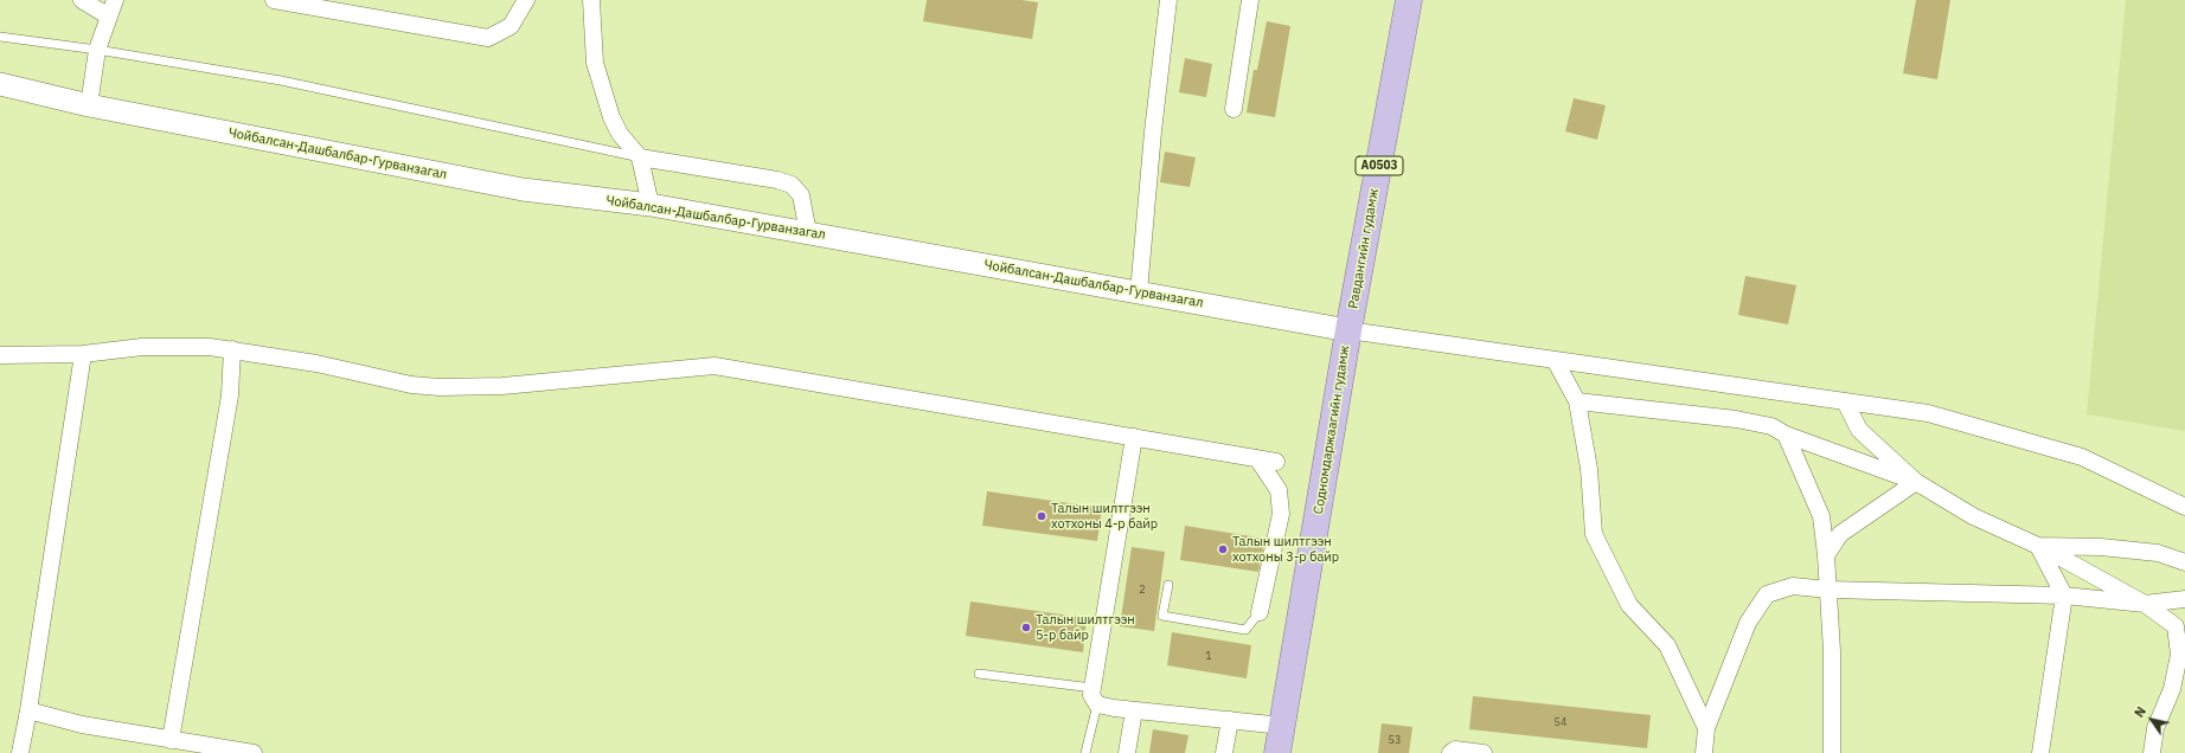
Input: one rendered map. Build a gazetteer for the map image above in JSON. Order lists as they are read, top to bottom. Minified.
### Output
{"streets":{"main road":["A0503","Равдангийн гудамж","Содномдаржаагийн гудамж"],"street":["Чойбалсан-Дашбалбар-Гурванзагал"]},"crossings":[["Чойбалсан-Дашбалбар-Гурванзагал","Равдангийн гудамж"],["Чойбалсан-Дашбалбар-Гурванзагал","Содномдаржаагийн гудамж"],["Равдангийн гудамж","Содномдаржаагийн гудамж"]],"places":["Талын шилтгээн хотхоны 4-р байр","Талын шилтгээн хотхоны 3-р байр","Талын шилтгээн 5-р байр"],"house_numbers":["2","1","54","53"],"north":"top left"}
